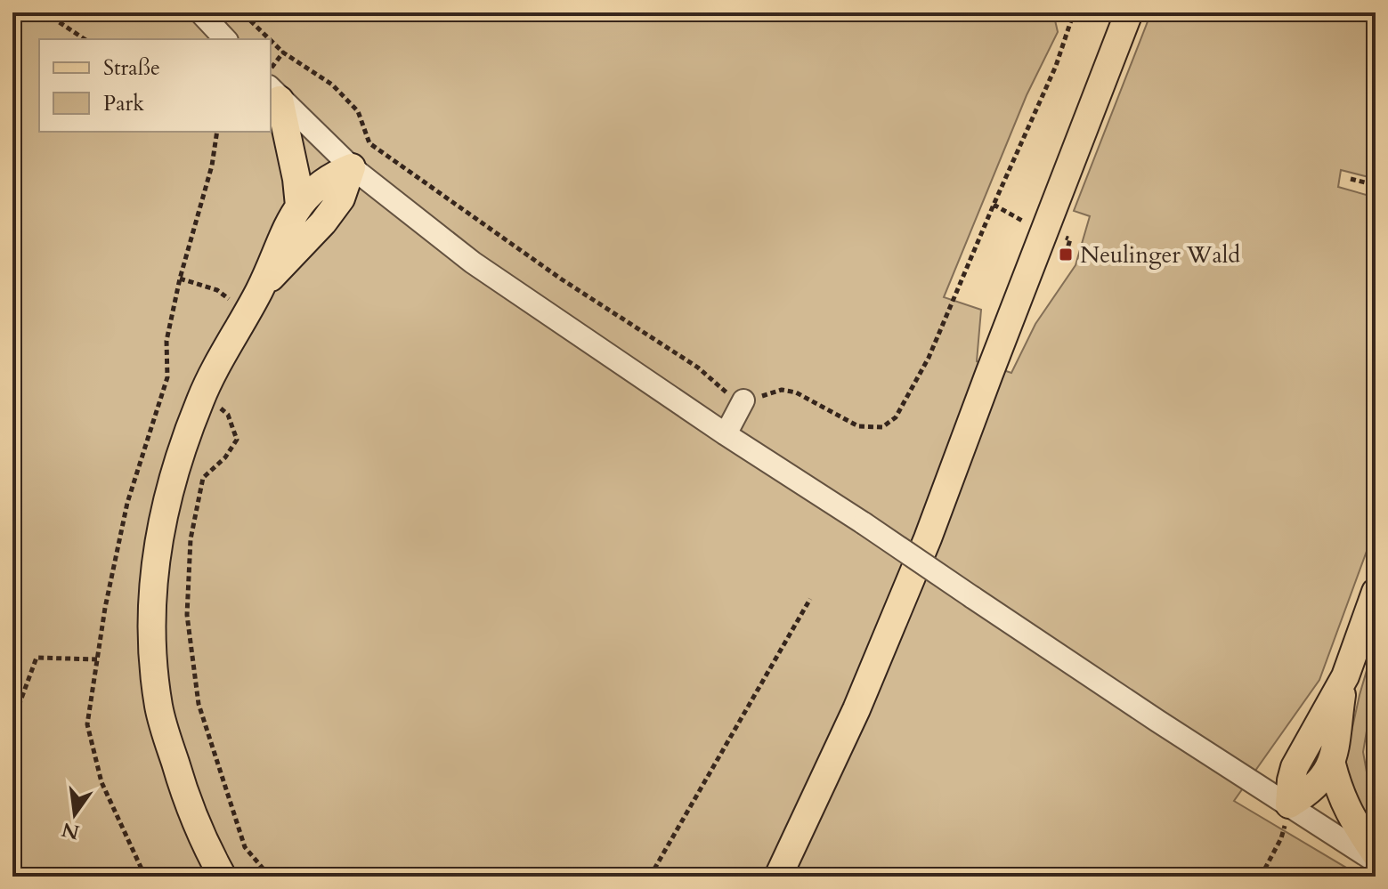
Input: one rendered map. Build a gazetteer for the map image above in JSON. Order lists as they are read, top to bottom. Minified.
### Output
{"places":{"transit":["Neulinger Wald"]},"legend":["Straße","Park"],"north":"bottom"}
